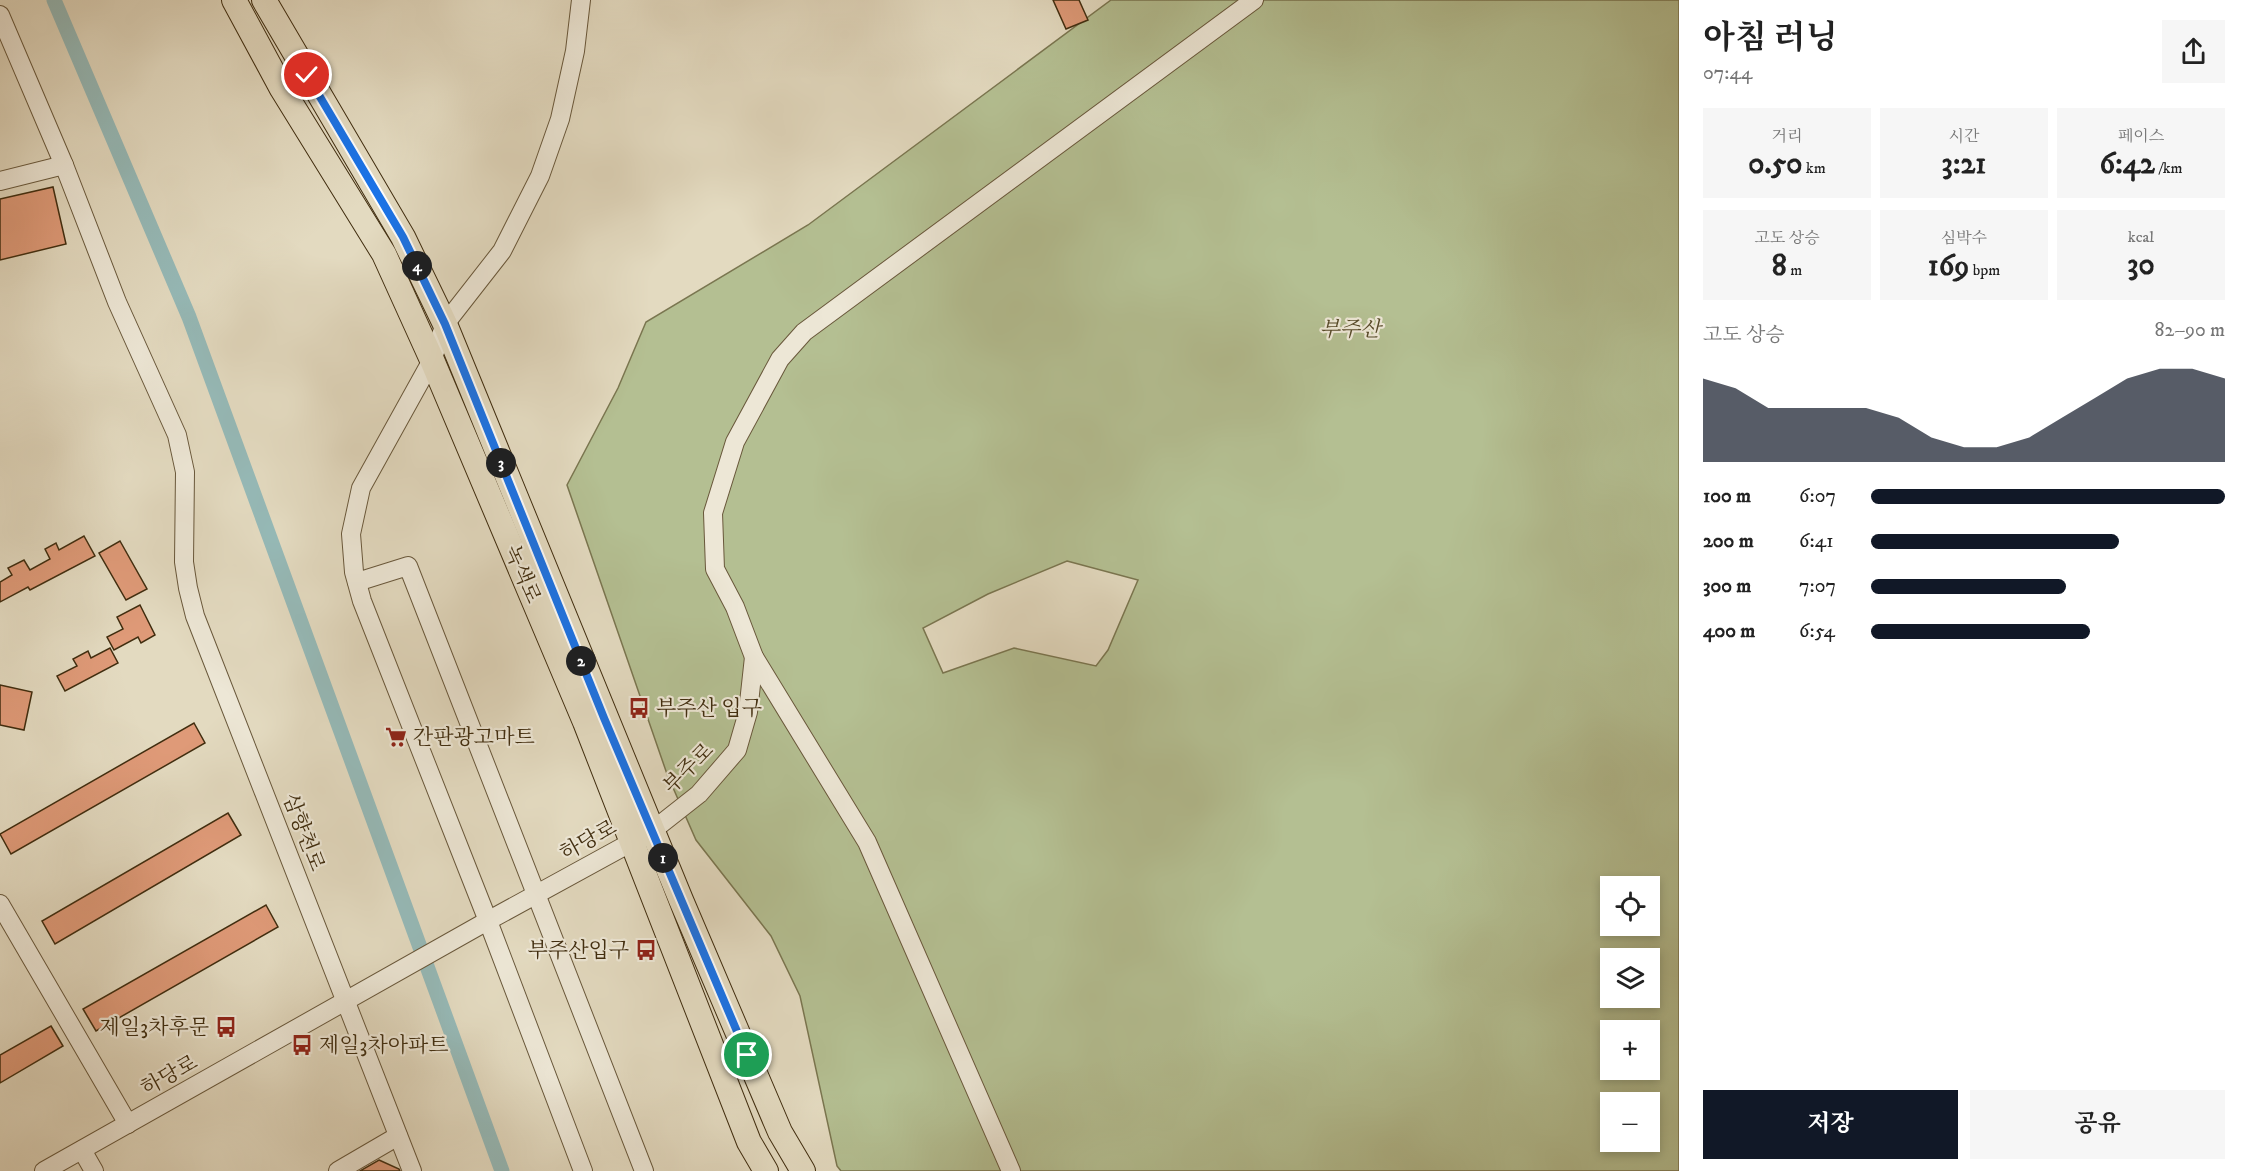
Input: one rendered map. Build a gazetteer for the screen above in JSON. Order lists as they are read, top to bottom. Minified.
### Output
{"streets":{"main road":["녹색로"],"street":["부주로","삼향천로","하당로"]},"crossings":[["녹색로","부주로"],["녹색로","하당로"],["부주로","하당로"],["삼향천로","하당로"]],"parks":["부주산"],"places":{"bus stop":["부주산 입구","부주산입구","제일3차후문","제일3차아파트"],"supermarket":["간판광고마트"]},"page":{"heading":["아침 러닝","07:44"],"stats":[["거리","0.50 km"],["시간","3:21"],["페이스","6:42 /km"],["고도 상승","8 m"],["심박수","169 bpm"],["kcal","30"]],"pins":["4","3","2","1"],"chart":["고도 상승","82–90 m"],"list":[{"name":"100 m","note":"6:07"},{"name":"200 m","note":"6:41"},{"name":"300 m","note":"7:07"},{"name":"400 m","note":"6:54"}],"map_buttons":["+","−"],"buttons":["저장","공유"]}}
